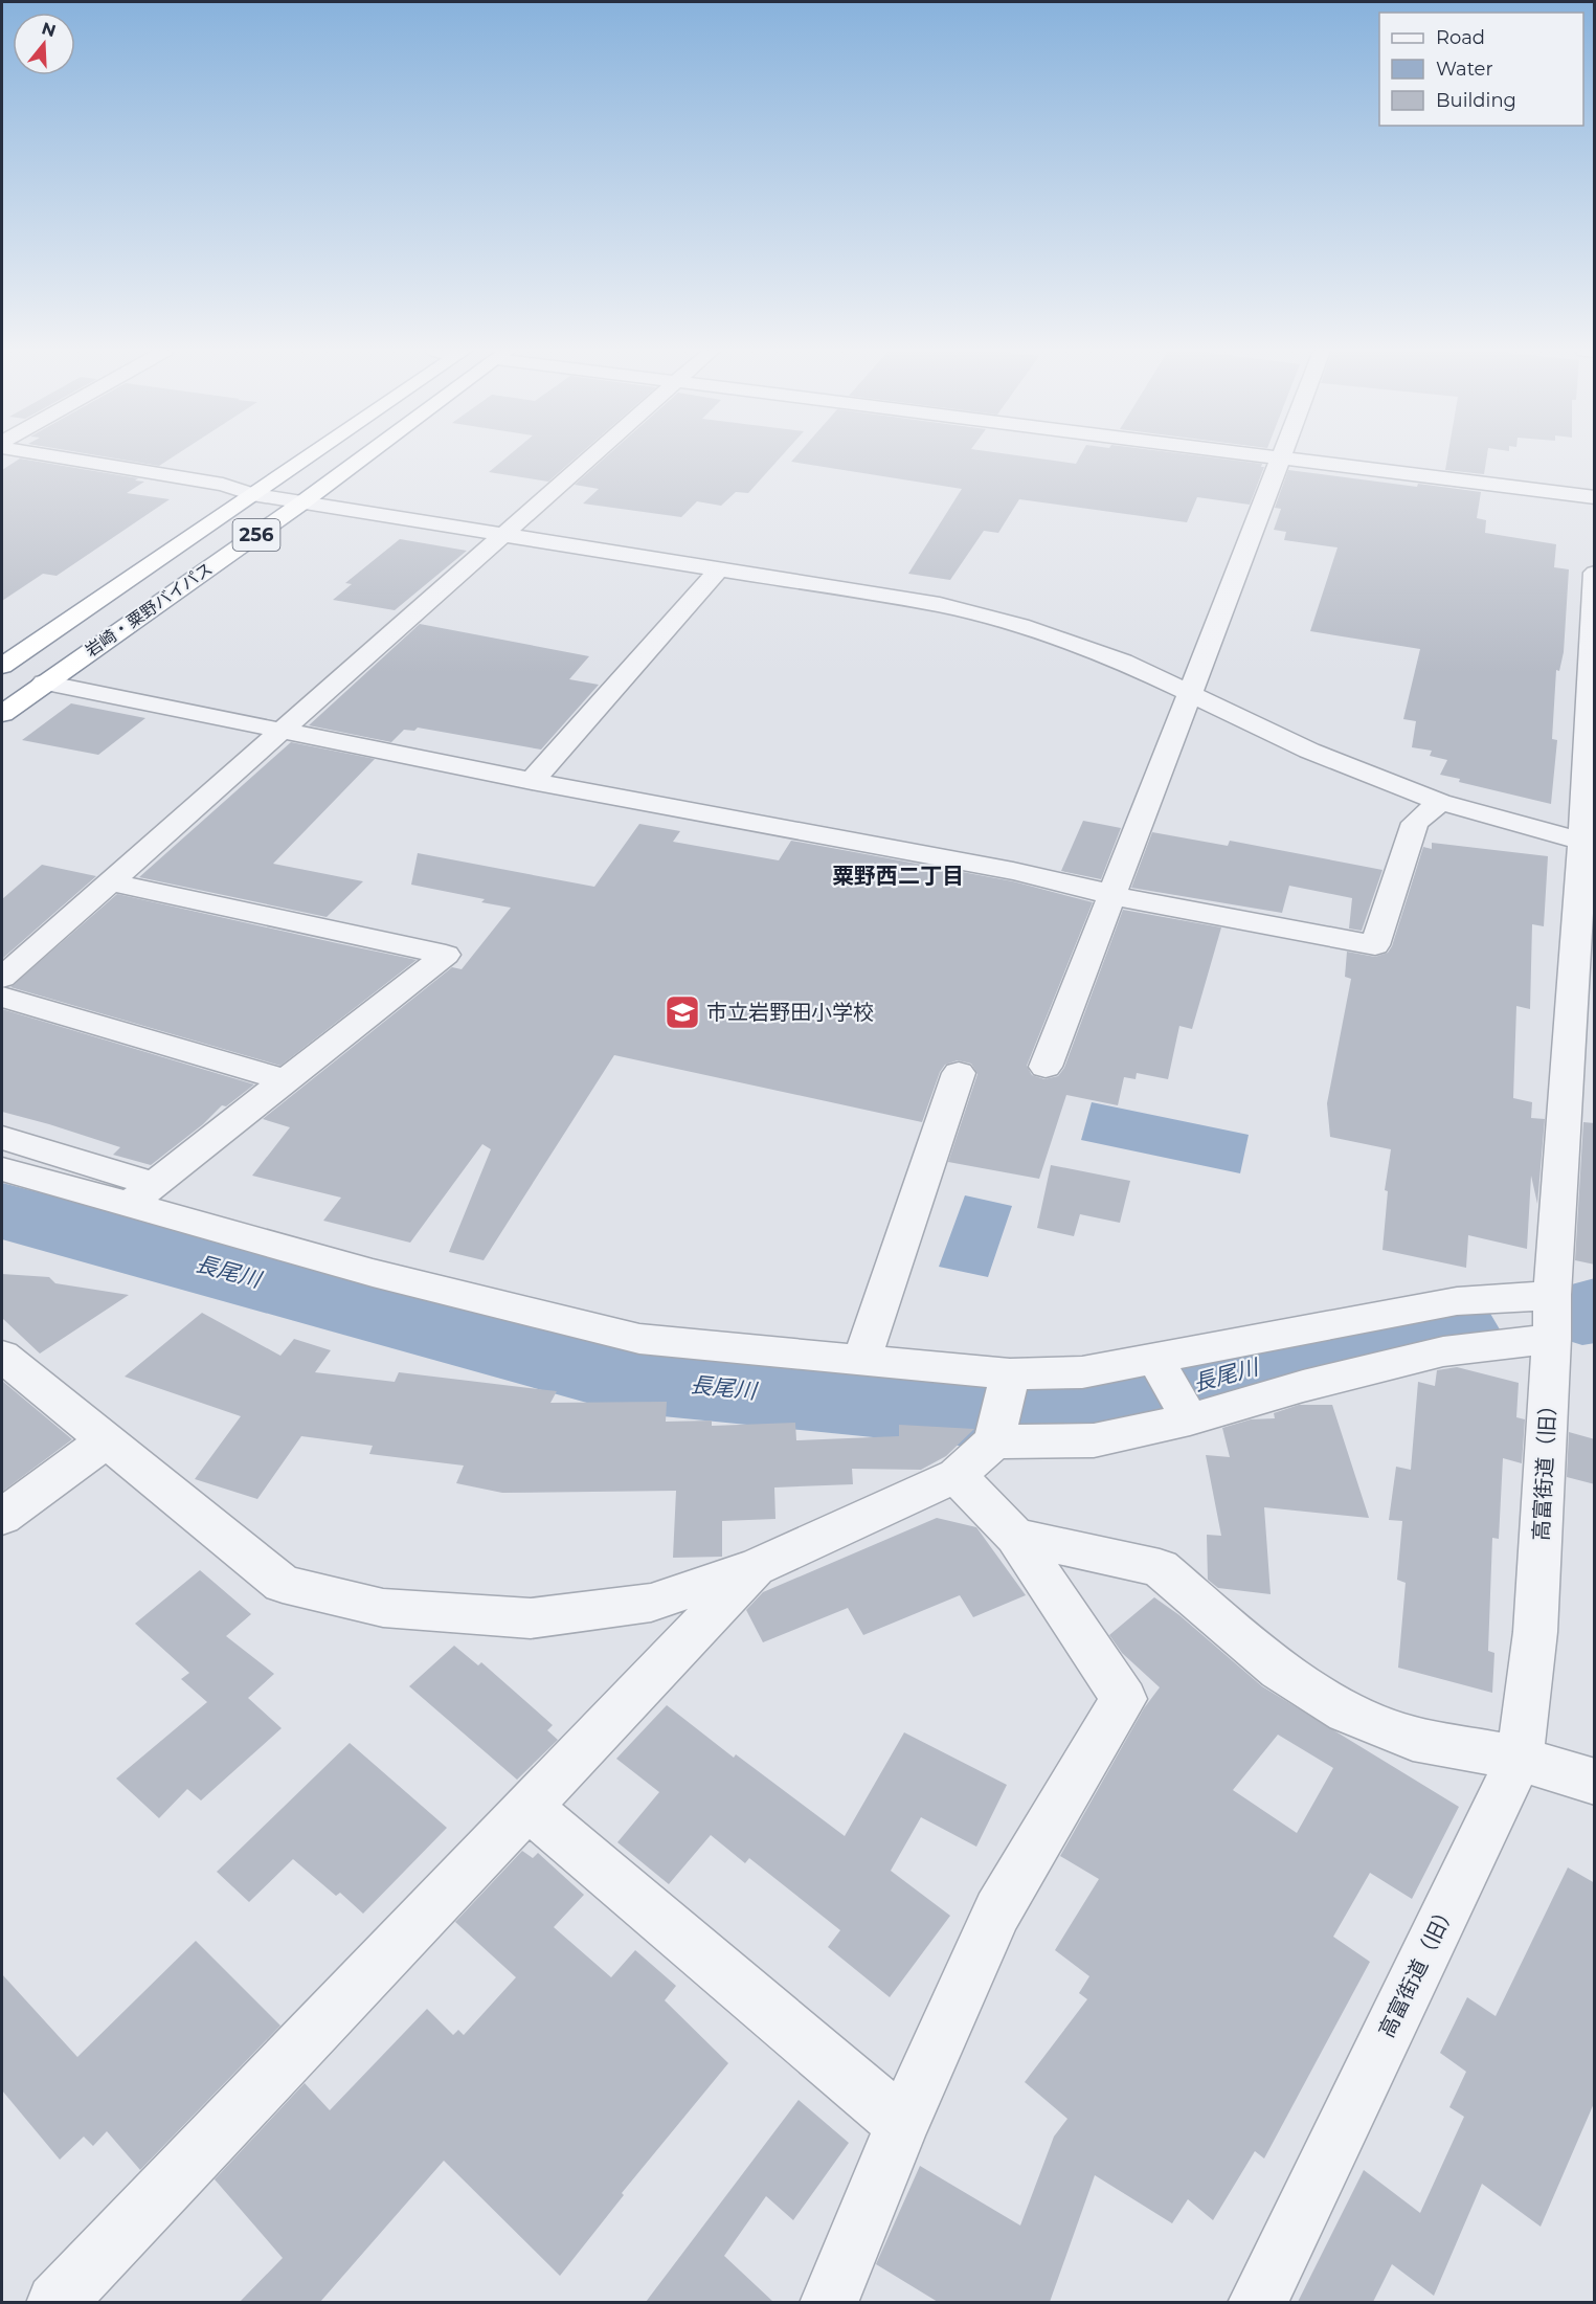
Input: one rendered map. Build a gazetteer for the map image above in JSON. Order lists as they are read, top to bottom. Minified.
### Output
{"streets":{"highway":["256","岩崎・粟野バイパス"],"street":["高富街道（旧）"]},"districts":["粟野西二丁目"],"water":["長尾川"],"places":{"school or university":["市立岩野田小学校"]},"legend":["Road","Water","Building"],"north":"top"}
